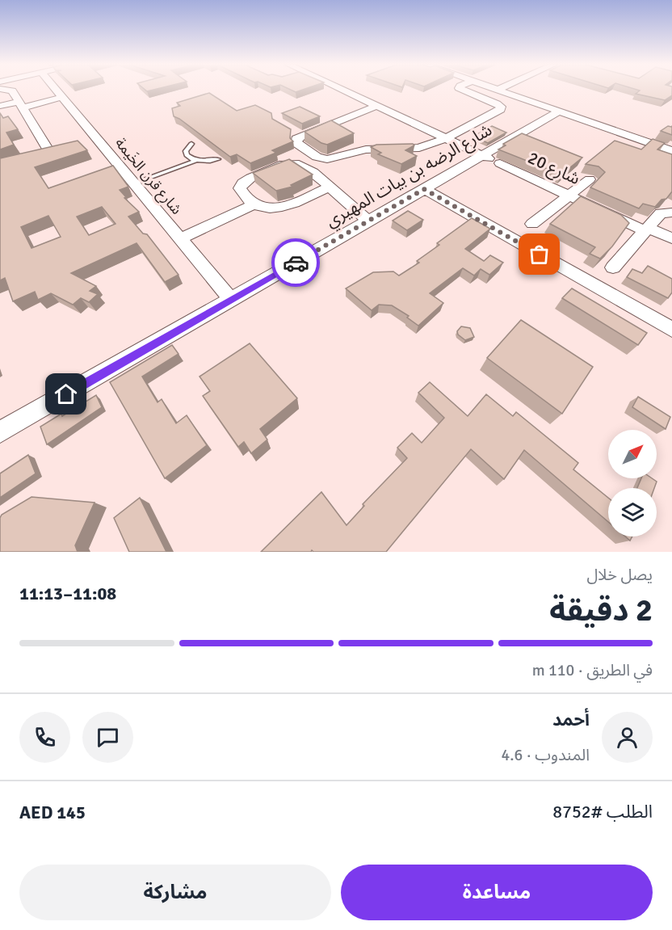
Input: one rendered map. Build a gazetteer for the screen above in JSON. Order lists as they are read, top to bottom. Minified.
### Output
{"streets":{"street":["شارع 20","شارع الرضه بن بيات المهيري","شارع قرن الخَيمة"]},"crossings":[["شارع 20","شارع الرضه بن بيات المهيري"],["شارع الرضه بن بيات المهيري","شارع قرن الخَيمة"]],"north":"top right","page":{"heading":["2 دقيقة","يصل خلال","11:08–11:13"],"panel":["أحمد","المندوب · 4.6","الطلب #8752","AED 145"],"bar":"في الطريق · 110 m","buttons":["مساعدة","مشاركة"]}}
